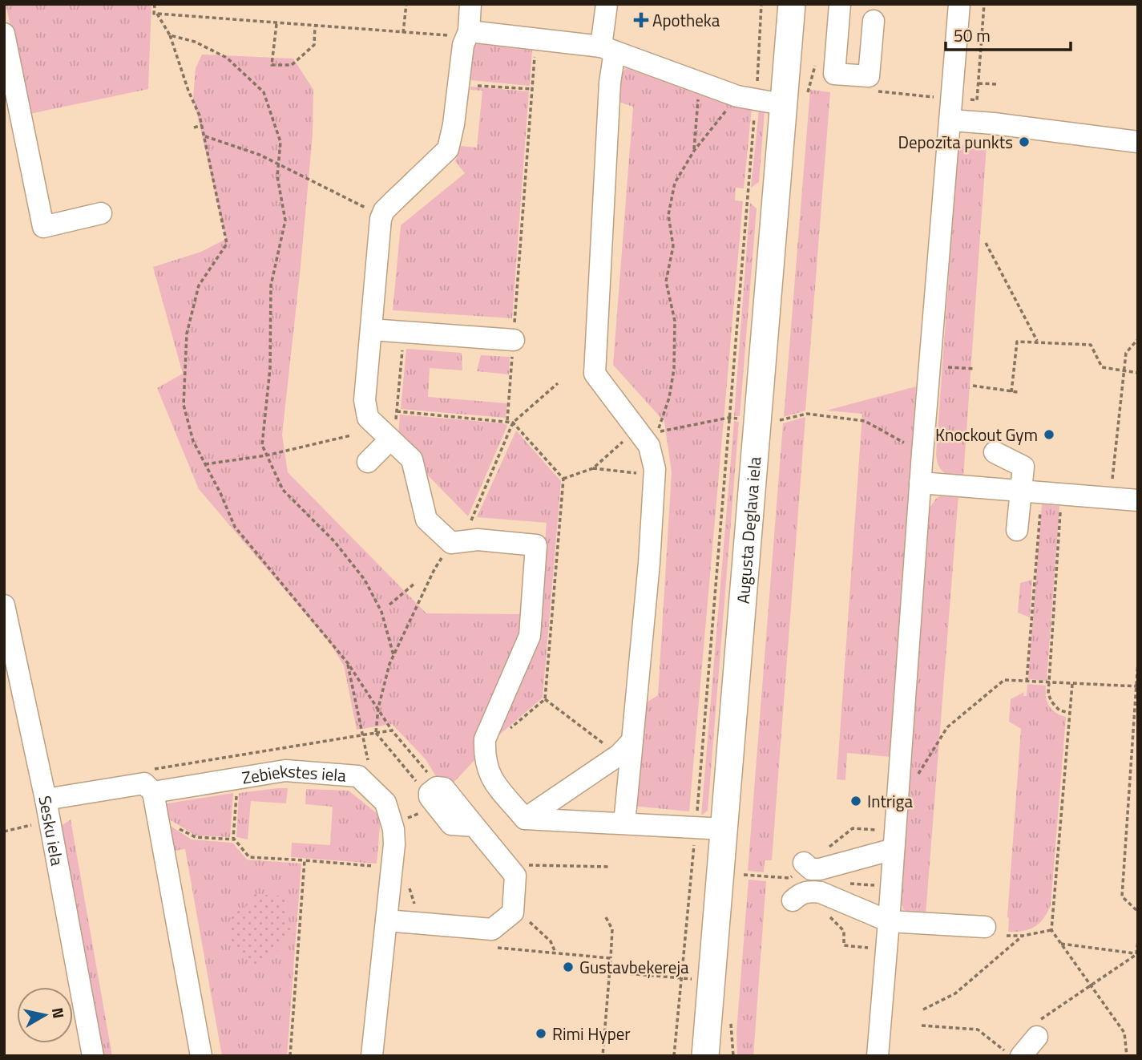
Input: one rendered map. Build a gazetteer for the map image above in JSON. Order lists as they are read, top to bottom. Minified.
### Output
{"streets":{"main road":["Augusta Deglava iela"],"street":["Zebiekstes iela","Sesku iela"]},"crossings":[["Zebiekstes iela","Sesku iela"]],"places":{"health":["Apotheka"],"other":["Depozīta punkts","Knockout Gym","Intriga","Gustavbeķereja","Rimi Hyper"]},"scale_bar":"50 m","north":"right"}
